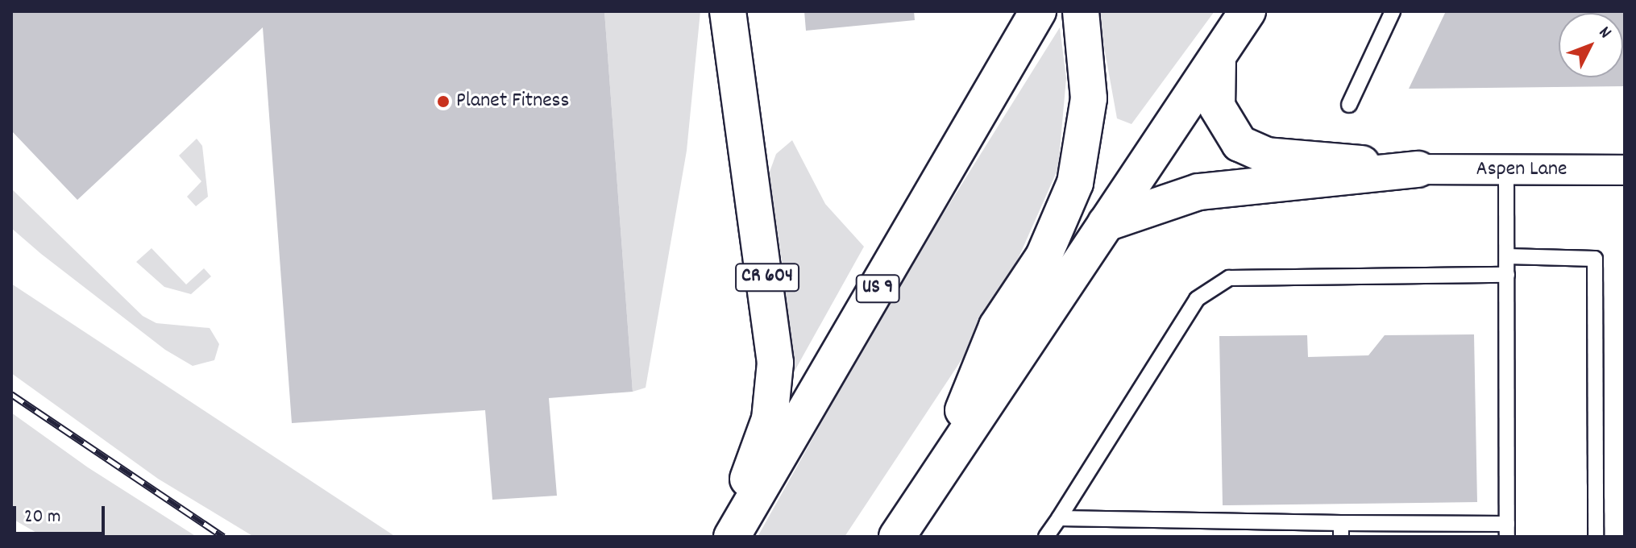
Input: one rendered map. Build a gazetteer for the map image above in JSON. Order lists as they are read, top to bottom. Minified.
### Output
{"streets":{"highway":["CR 604","US 9"],"street":["Aspen Lane"]},"places":["Planet Fitness"],"scale_bar":"20 m","north":"top right"}
